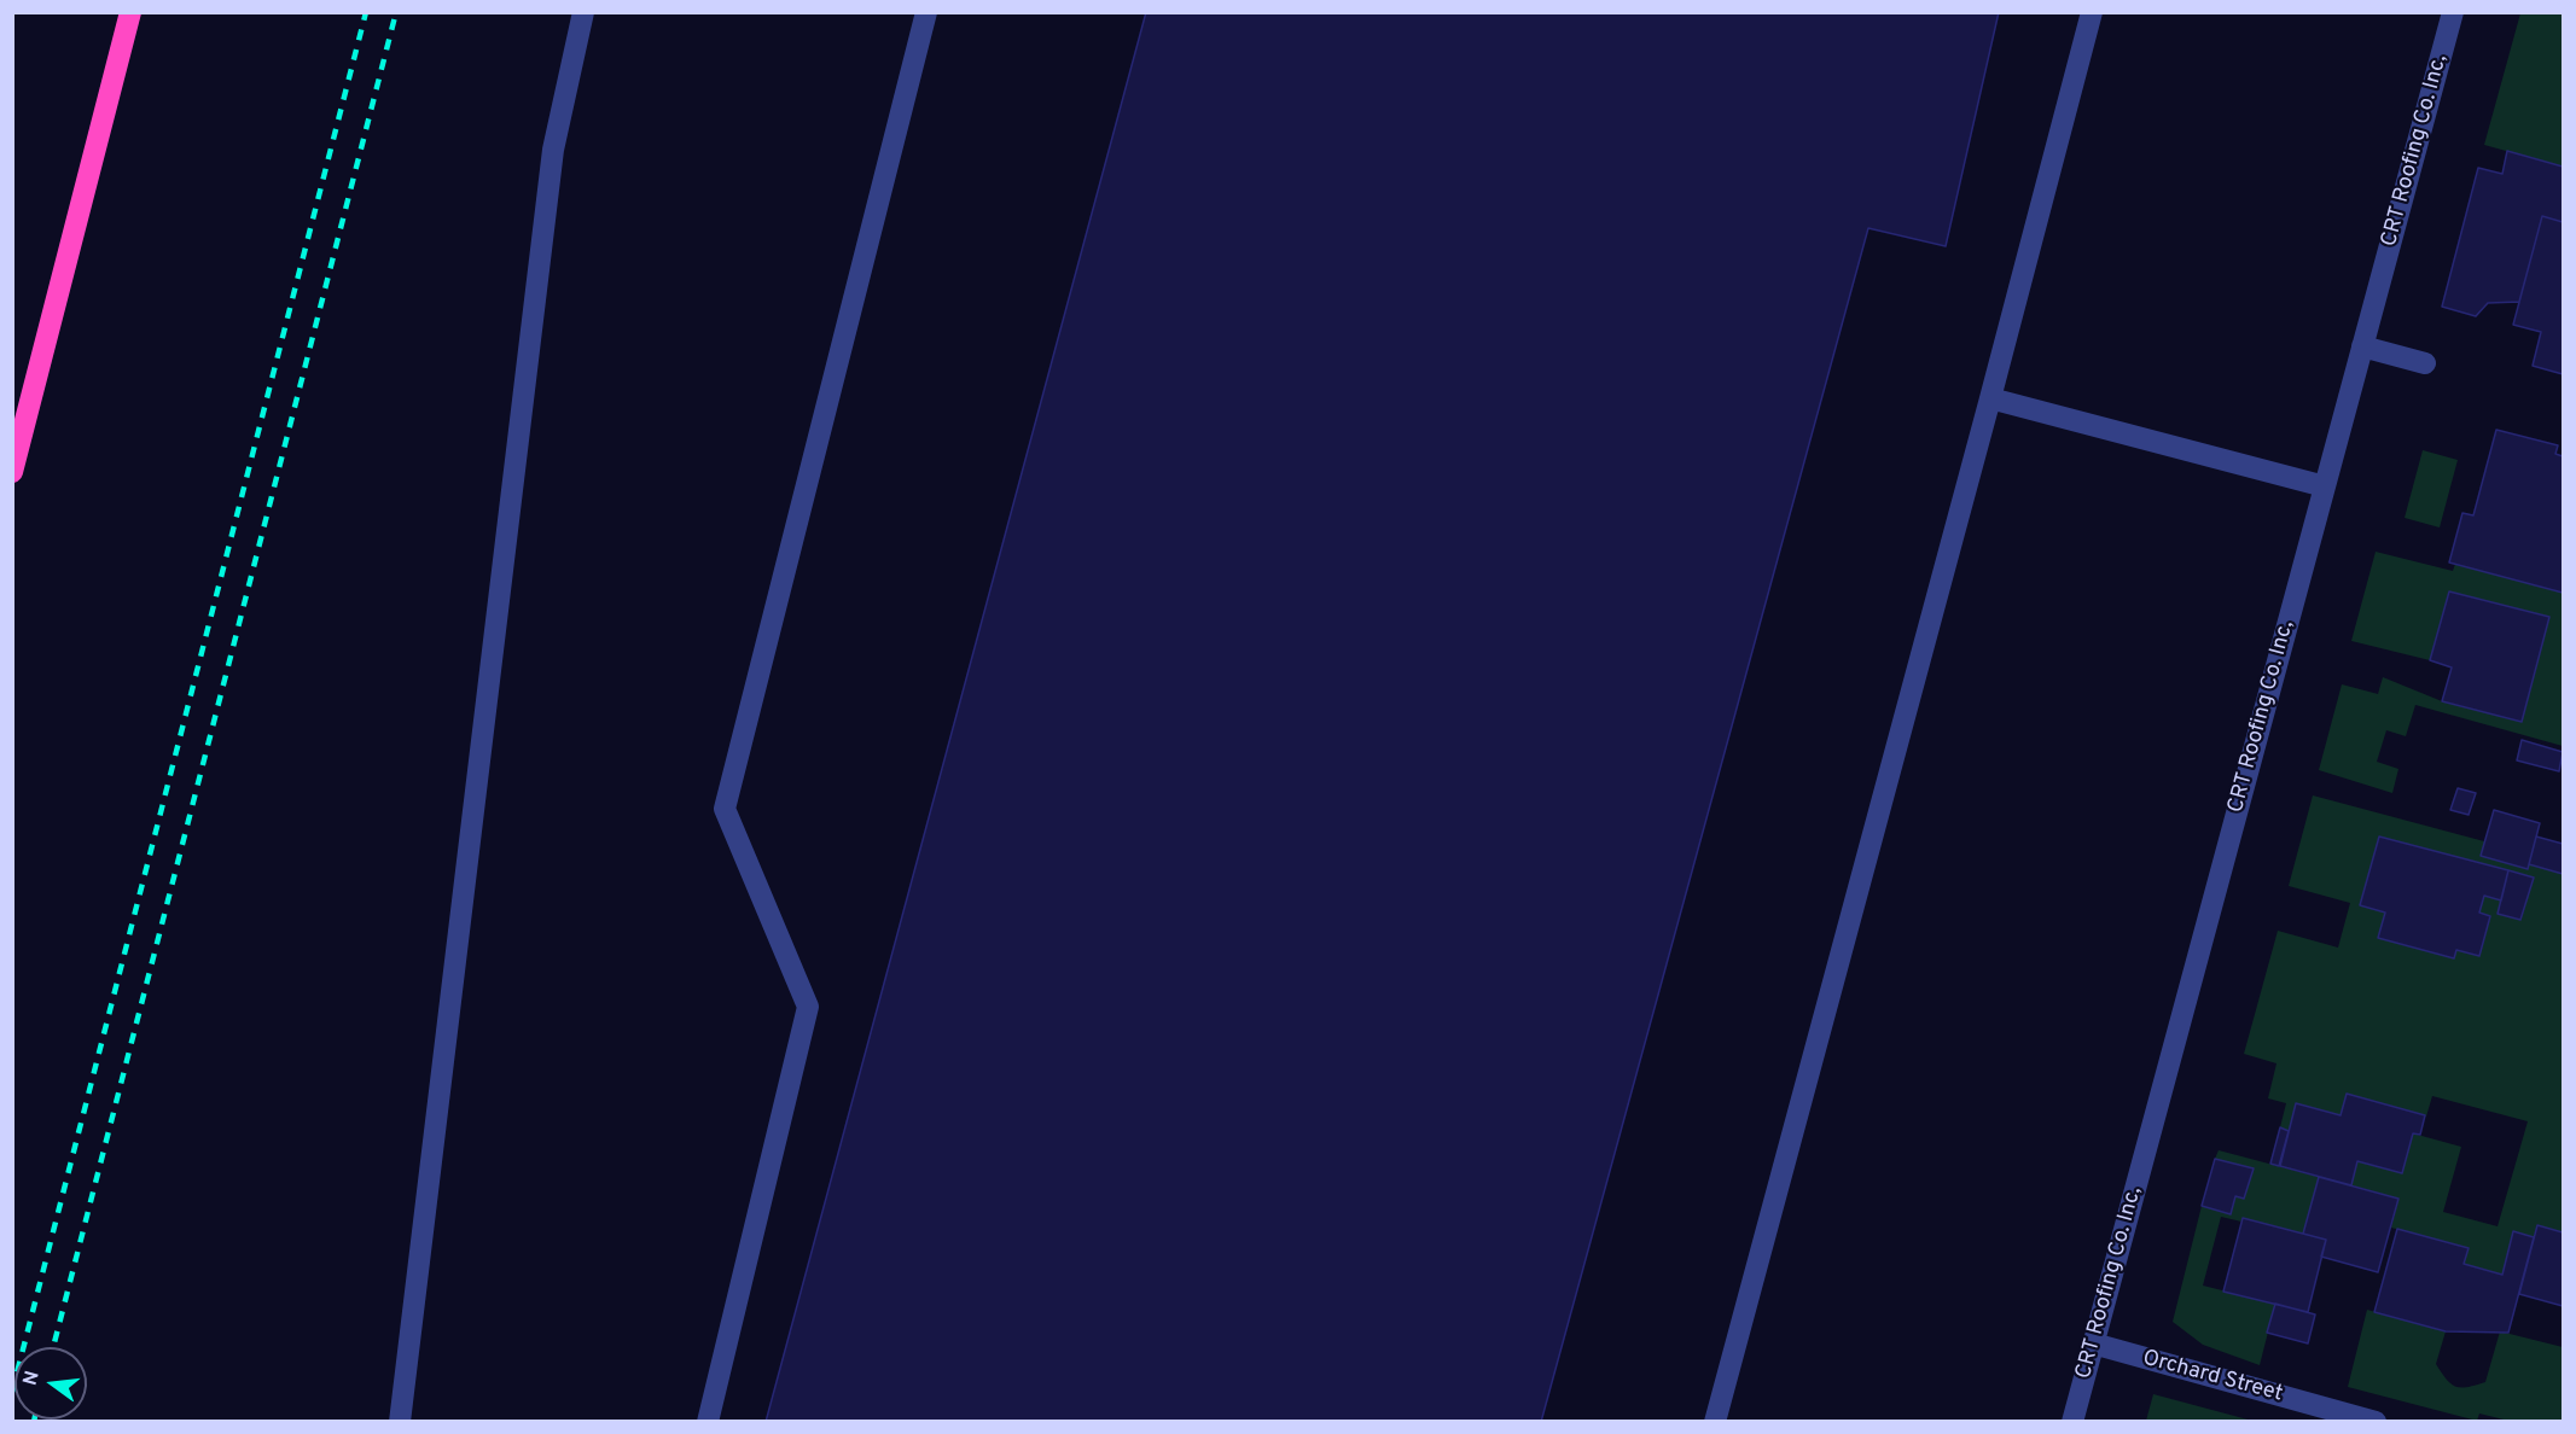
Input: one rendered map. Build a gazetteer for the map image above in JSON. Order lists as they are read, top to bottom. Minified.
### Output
{"streets":{"street":["CRT Roofing Co. Inc,","Orchard Street"]},"crossings":[["CRT Roofing Co. Inc,","Orchard Street"]],"north":"left"}
